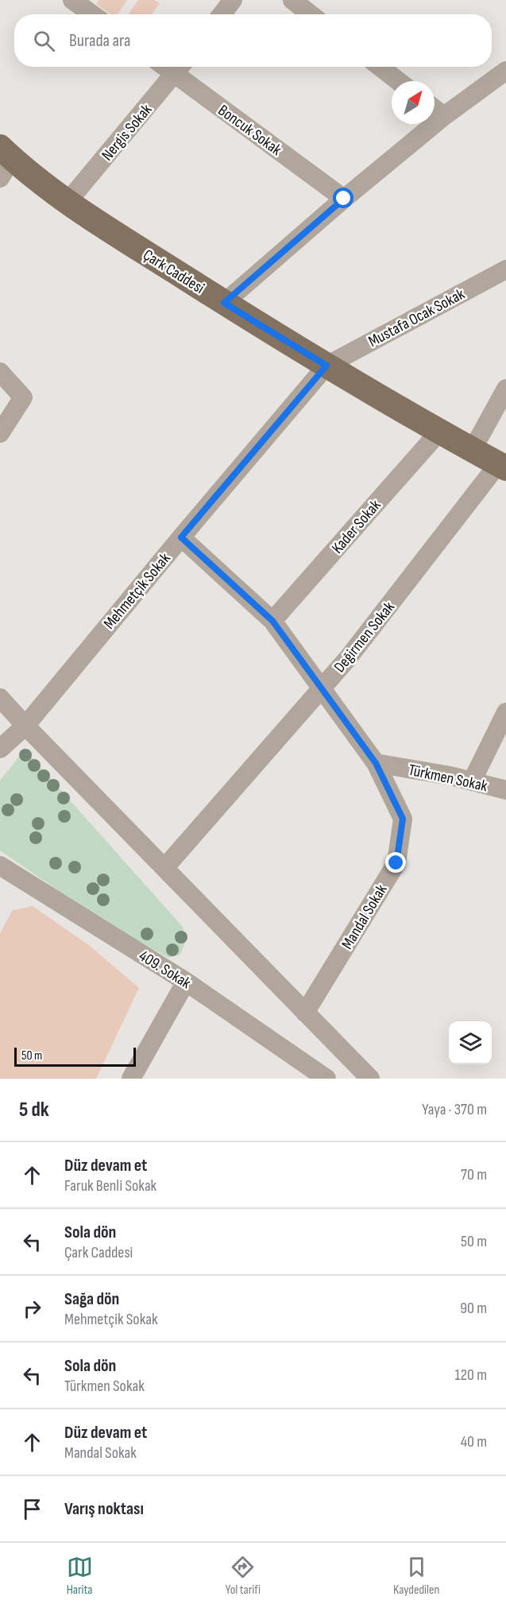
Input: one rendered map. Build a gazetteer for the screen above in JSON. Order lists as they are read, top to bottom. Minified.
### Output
{"streets":{"main road":["Çark Caddesi"],"street":["Boncuk Sokak","Nergis Sokak","Mustafa Ocak Sokak","Kader Sokak","Mehmetçik Sokak","Değirmen Sokak","Türkmen Sokak","Mandal Sokak","409. Sokak"]},"crossings":[["Boncuk Sokak","Nergis Sokak"],["Nergis Sokak","Çark Caddesi"],["Çark Caddesi","Mustafa Ocak Sokak"],["Çark Caddesi","Kader Sokak"],["Çark Caddesi","Mehmetçik Sokak"],["Çark Caddesi","Değirmen Sokak"],["Mustafa Ocak Sokak","Mehmetçik Sokak"],["Türkmen Sokak","Mandal Sokak"]],"scale_bar":"50 m","north":"top right","page":{"search":"Burada ara","scale":"50 m","heading":["5 dk","Yaya · 370 m"],"list":[["Düz devam et","Faruk Benli Sokak","70 m"],["Sola dön","Çark Caddesi","50 m"],["Sağa dön","Mehmetçik Sokak","90 m"],["Sola dön","Türkmen Sokak","120 m"],["Düz devam et","Mandal Sokak","40 m"],"Varış noktası"],"nav":["Harita","Yol tarifi","Kaydedilen"]}}
